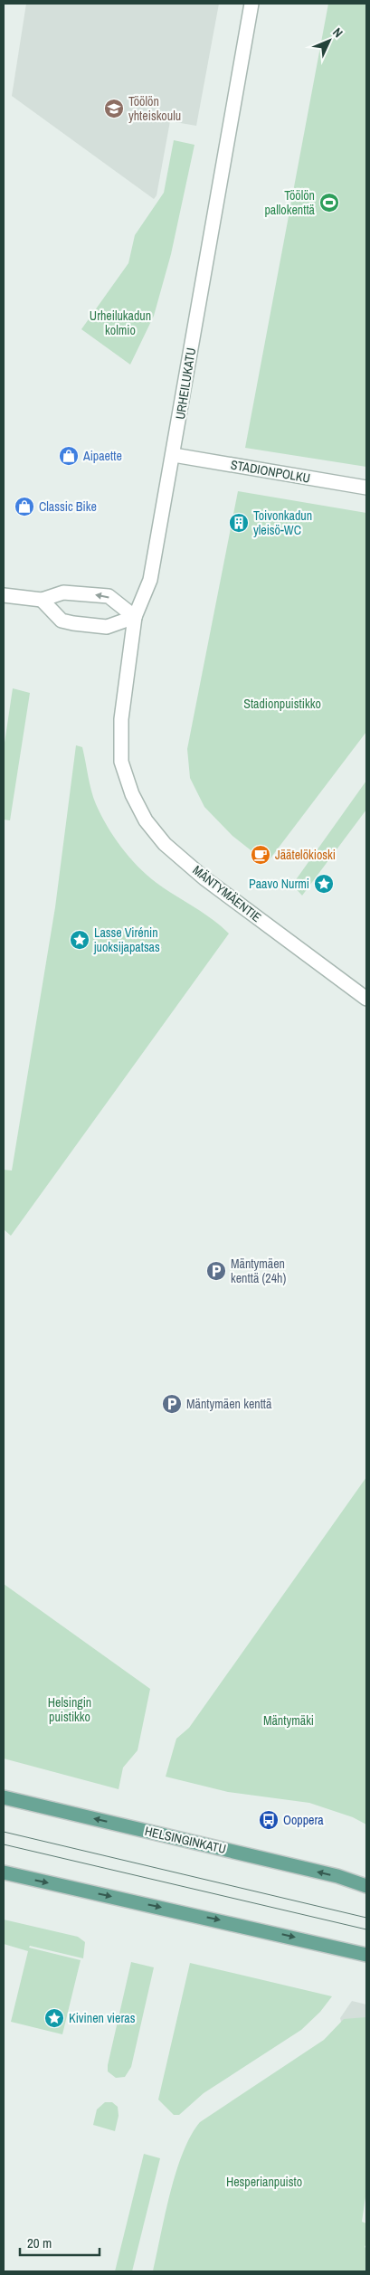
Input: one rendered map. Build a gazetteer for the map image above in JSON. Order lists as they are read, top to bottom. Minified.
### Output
{"streets":{"main road":["HELSINGINKATU"],"street":["URHEILUKATU","STADIONPOLKU","MÄNTYMÄENTIE"]},"crossings":[["URHEILUKATU","STADIONPOLKU"],["URHEILUKATU","MÄNTYMÄENTIE"]],"parks":["Urheilukadun kolmio","Stadionpuistikko","Helsingin puistikko","Mäntymäki","Hesperianpuisto"],"places":{"school or university":["Töölön yhteiskoulu"],"sports":["Töölön pallokenttä"],"shop":["Aipaette","Classic Bike"],"building":["Toivonkadun yleisö-WC"],"cafe":["Jäätelökioski"],"place":["Paavo Nurmi","Lasse Virénin juoksijapatsas","Kivinen vieras"],"parking":["Mäntymäen kenttä (24h)","Mäntymäen kenttä"],"bus stop":["Ooppera"]},"scale_bar":"20 m","north":"top right"}
